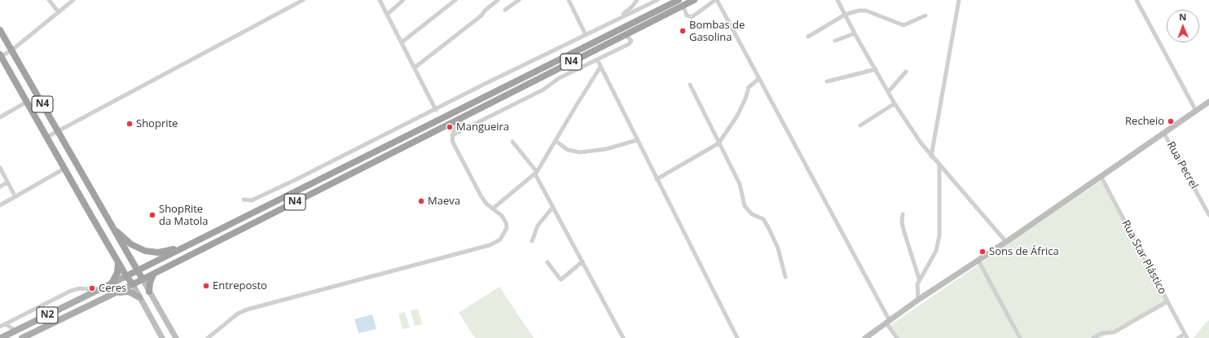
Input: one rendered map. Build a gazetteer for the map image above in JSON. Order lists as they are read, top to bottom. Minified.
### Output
{"streets":{"highway":["N4"],"main road":["N2"],"street":["Rua Pecrel","Rua Star Plástico"]},"crossings":[["N4","N2"]],"places":["Bombas de Gasolina","Recheio","Shoprite","Mangueira","Maeva","ShopRite da Matola","Sons de África","Entreposto","Ceres"],"north":"top"}
